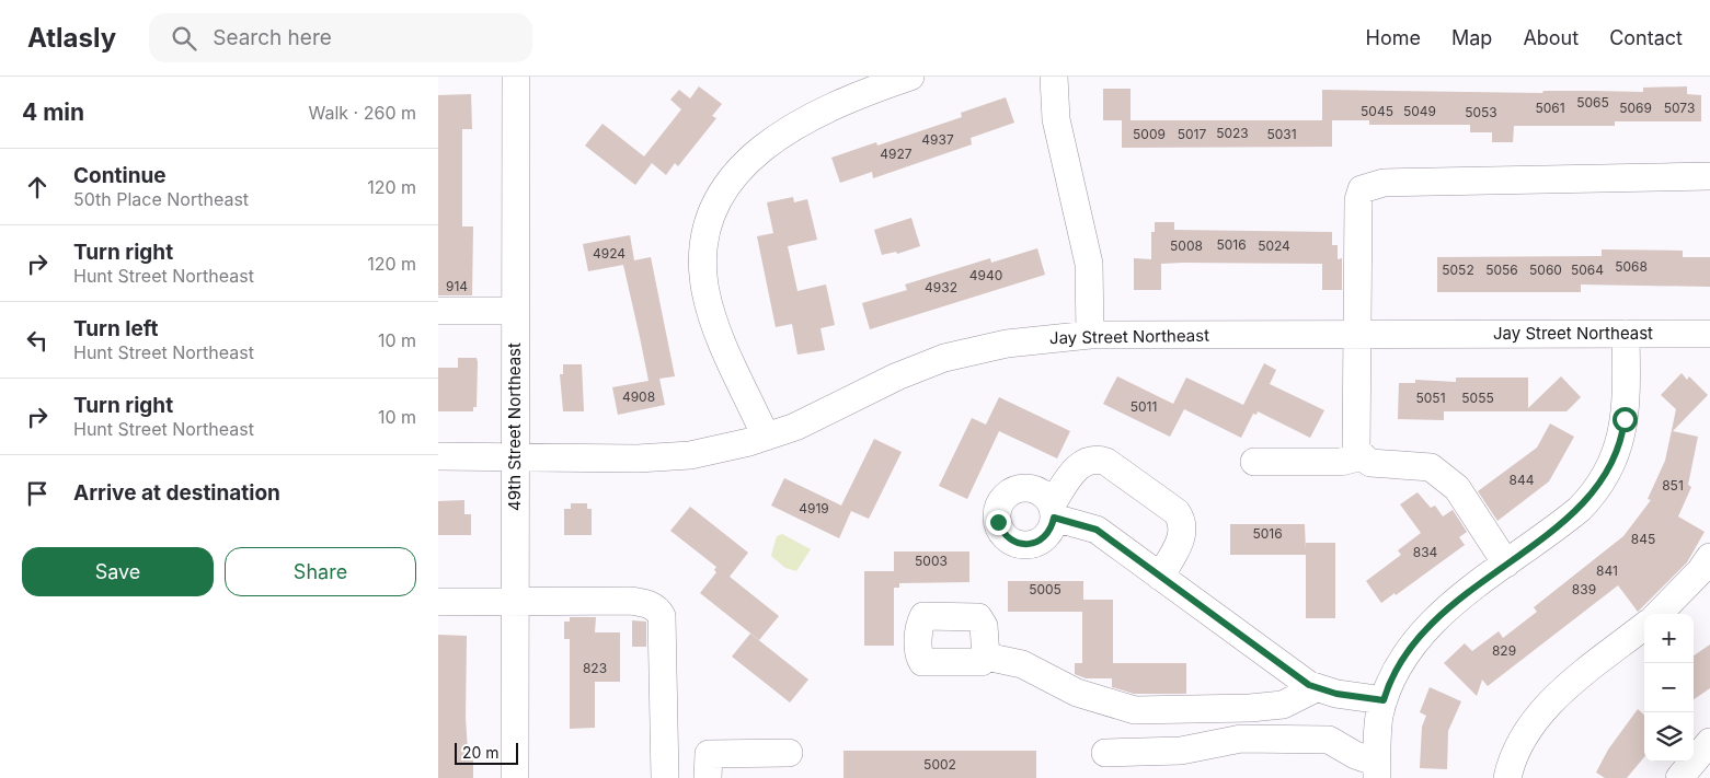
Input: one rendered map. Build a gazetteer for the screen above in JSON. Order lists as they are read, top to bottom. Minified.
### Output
{"streets":{"street":["Jay Street Northeast","49th Street Northeast"]},"crossings":[["Jay Street Northeast","49th Street Northeast"]],"house_numbers":["5065","5061","5069","5073","5045","5049","5053","5023","5009","5017","5031","4937","4927","5016","5008","5024","4924","5068","5052","5056","5060","5064","4940","914","4932","4908","5051","5055","5011","844","851","4919","5016","845","834","5003","841","5005","839","829","823","5002"],"scale_bar":"20 m","page":{"header":"Atlasly","search":"Search here","nav":["Home","Map","About","Contact"],"heading":["4 min","Walk · 260 m"],"list":[["Continue","50th Place Northeast","120 m"],["Turn right","Hunt Street Northeast","120 m"],["Turn left","Hunt Street Northeast","10 m"],["Turn right","Hunt Street Northeast","10 m"],"Arrive at destination"],"buttons":["Save","Share"],"map_buttons":["+","−"],"scale":"20 m"}}
